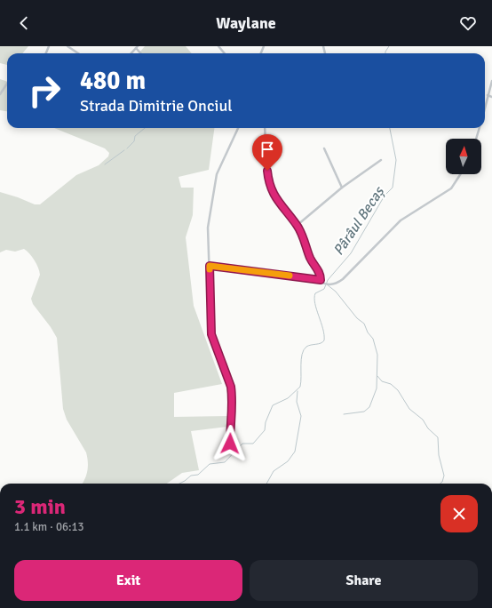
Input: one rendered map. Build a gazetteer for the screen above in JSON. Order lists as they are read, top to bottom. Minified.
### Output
{"water":["Pârâul Becaș"],"north":"top","page":{"header":"Waylane","turn":["480 m","Strada Dimitrie Onciul"],"heading":["3 min","1.1 km · 06:13"],"buttons":["Exit","Share"]}}
